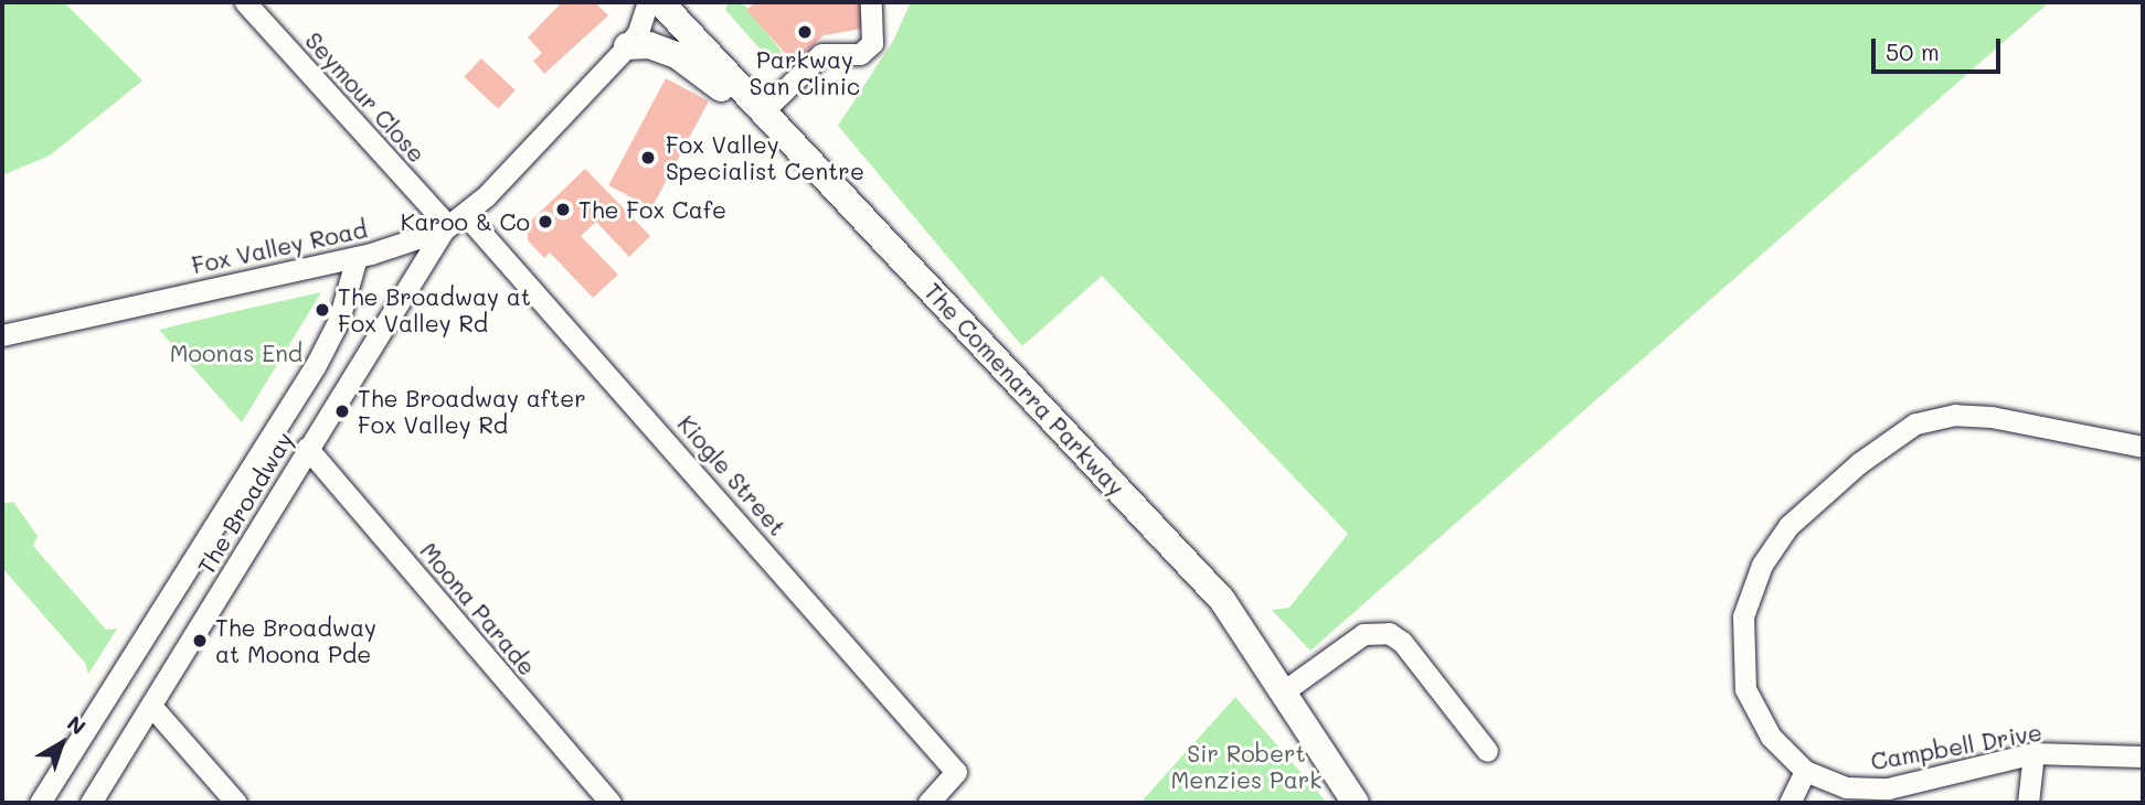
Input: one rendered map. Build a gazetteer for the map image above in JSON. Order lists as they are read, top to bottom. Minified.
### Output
{"streets":{"main road":["The Comenarra Parkway"],"street":["Seymour Close","Fox Valley Road","Kiogle Street","The Broadway","Moona Parade","Campbell Drive"]},"crossings":[["Seymour Close","Fox Valley Road"],["Seymour Close","Kiogle Street"],["Seymour Close","The Broadway"],["Fox Valley Road","Kiogle Street"],["Fox Valley Road","The Broadway"],["Kiogle Street","The Broadway"],["The Broadway","Moona Parade"]],"parks":["Moonas End","Sir Robert Menzies Park"],"places":["Parkway San Clinic","Fox Valley Specialist Centre","The Fox Cafe","Karoo & Co","The Broadway at Fox Valley Rd","The Broadway after Fox Valley Rd","The Broadway at Moona Pde"],"scale_bar":"50 m","north":"top right"}
